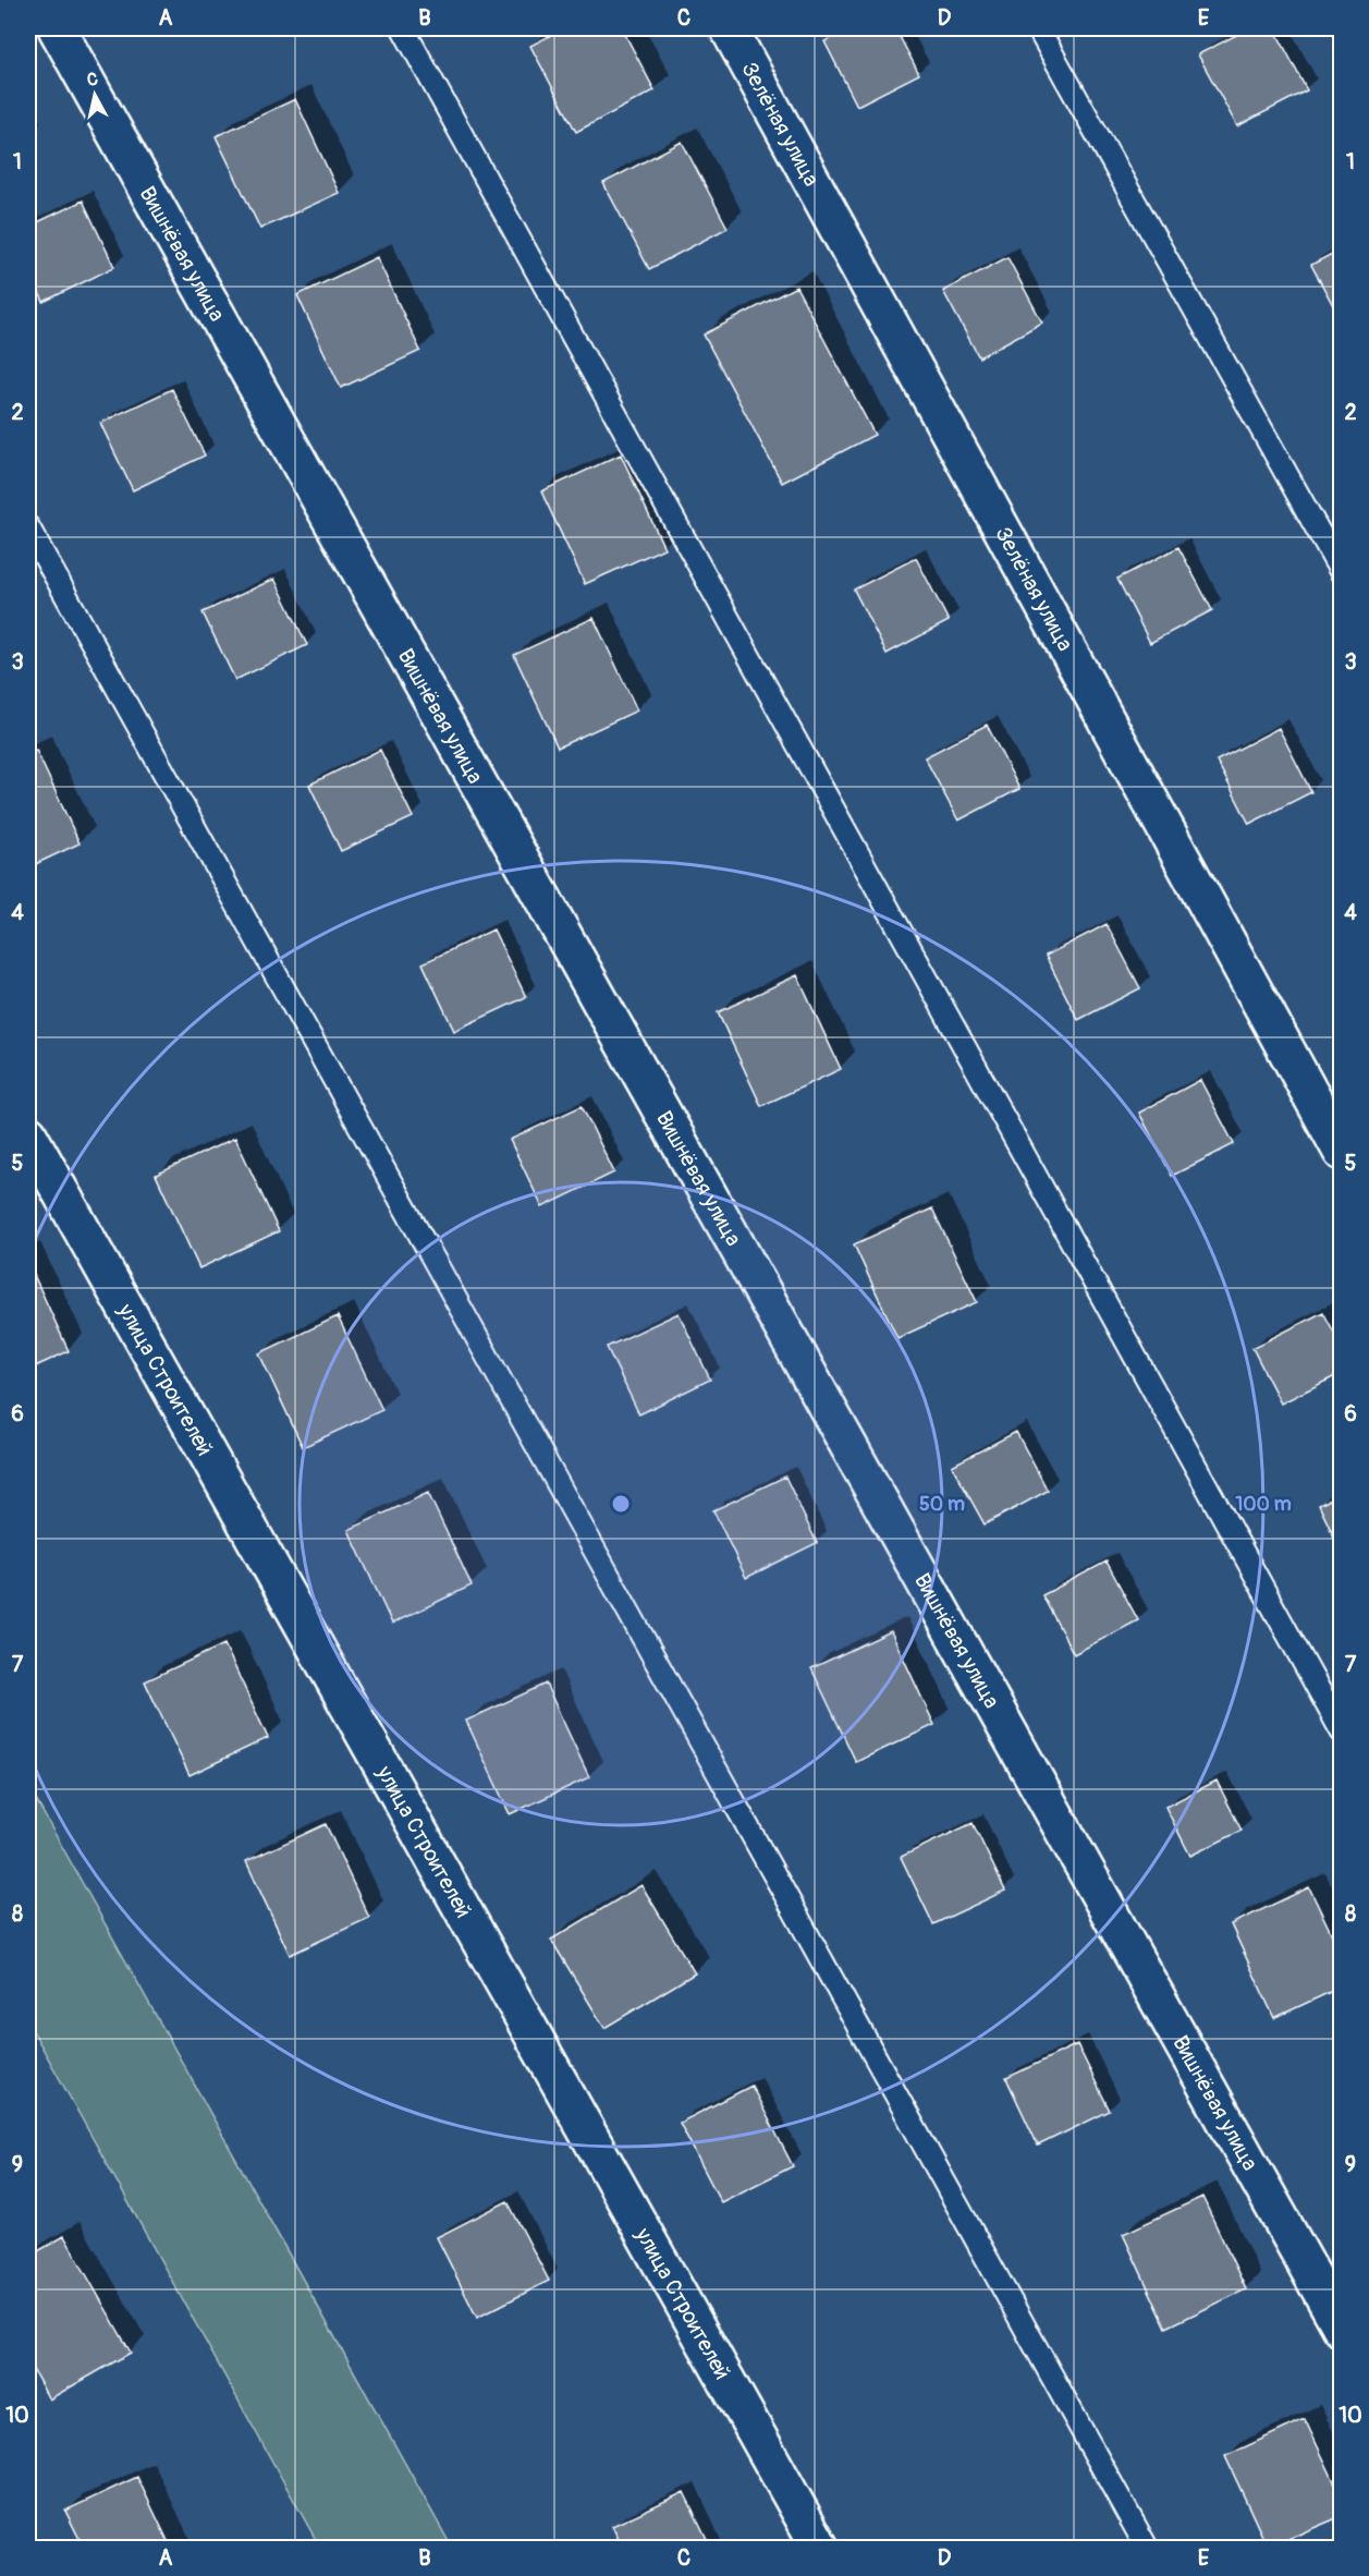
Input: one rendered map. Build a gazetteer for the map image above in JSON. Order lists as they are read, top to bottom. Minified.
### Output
{"streets":{"street":["Зелёная улица","Вишнёвая улица","улица Строителей"]},"north":"top","grid":{"columns":["A","B","C","D","E"],"rows":["1","2","3","4","5","6","7","8","9","10"]},"rings":["50 m","100 m"]}
